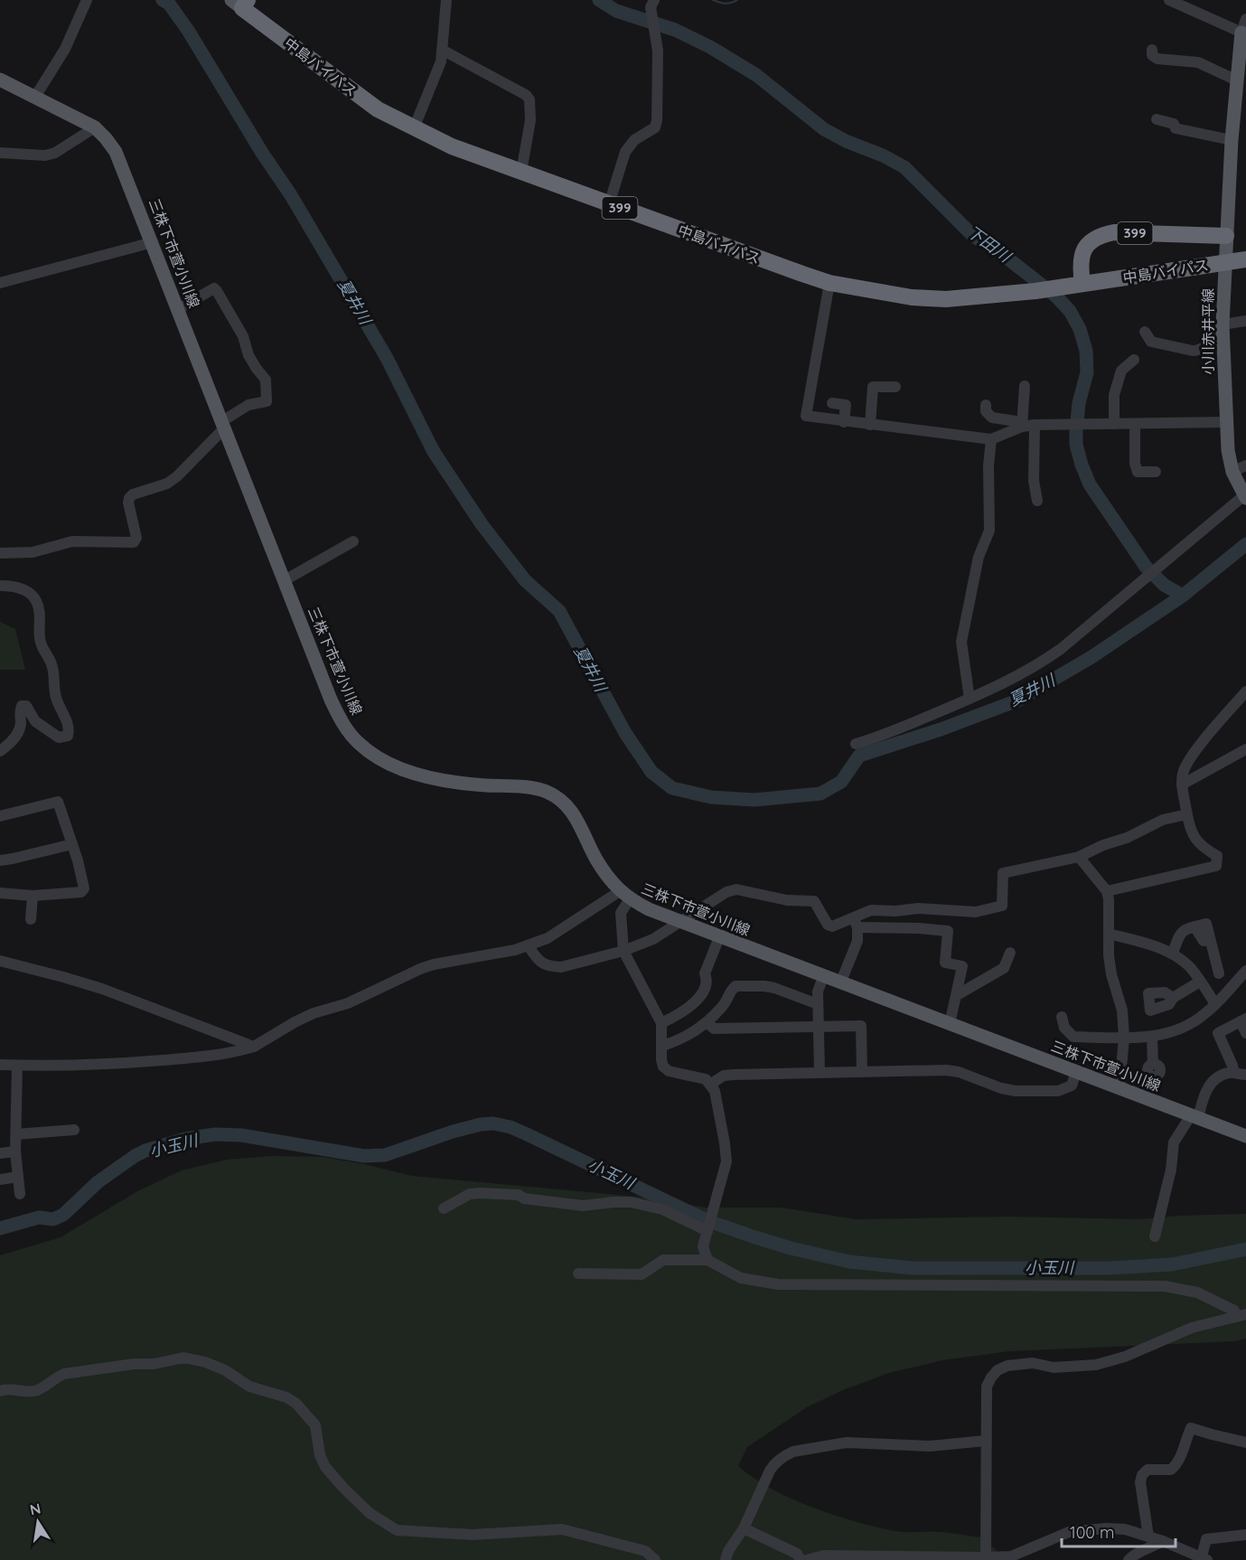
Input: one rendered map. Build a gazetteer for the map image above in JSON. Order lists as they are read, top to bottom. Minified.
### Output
{"streets":{"highway":["中島バイパス","399"],"main road":["三株下市萱小川線","小川赤井平線"]},"crossings":[["中島バイパス","399"],["399","小川赤井平線"]],"water":["下田川","夏井川","小玉川"],"scale_bar":"100 m","north":"top"}
